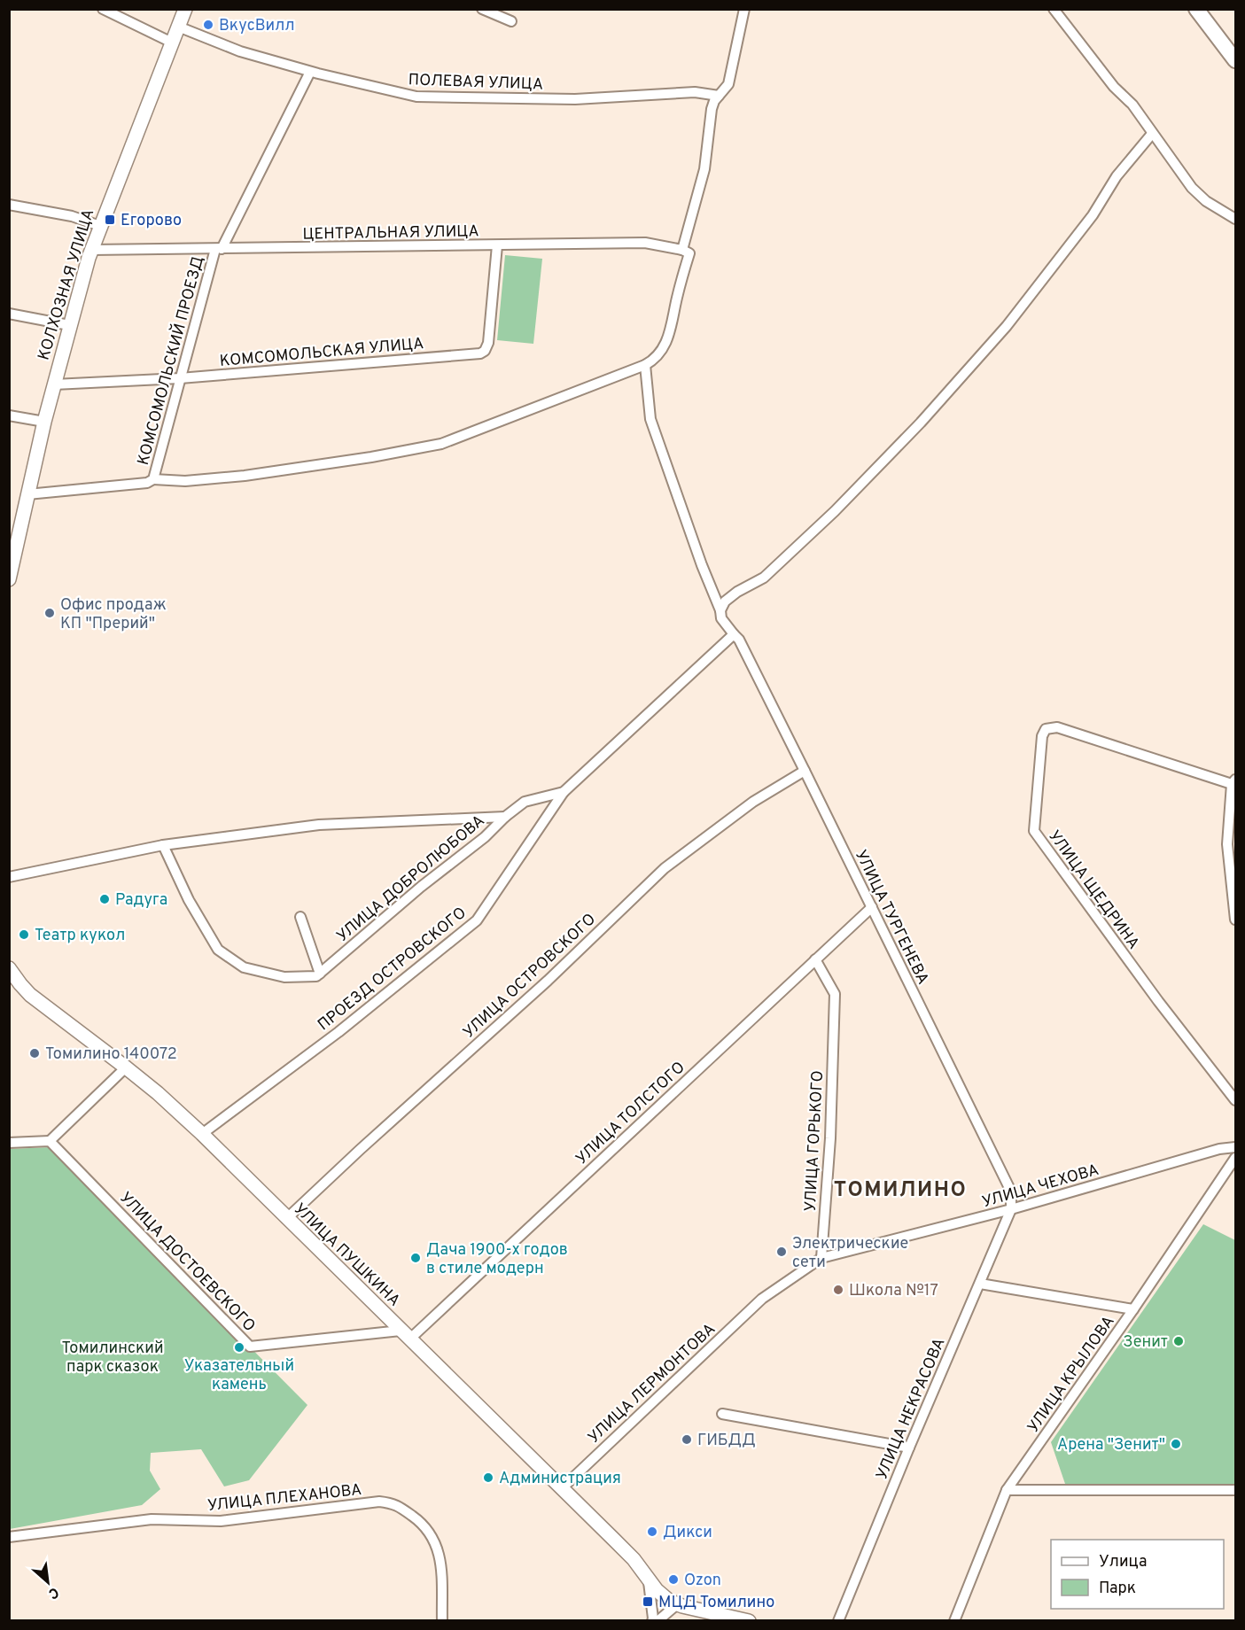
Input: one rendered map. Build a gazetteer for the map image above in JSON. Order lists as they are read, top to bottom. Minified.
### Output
{"streets":{"main road":["КОЛХОЗНАЯ УЛИЦА","УЛИЦА ПУШКИНА"],"street":["ПОЛЕВАЯ УЛИЦА","ЦЕНТРАЛЬНАЯ УЛИЦА","КОМСОМОЛЬСКАЯ УЛИЦА","КОМСОМОЛЬСКИЙ ПРОЕЗД","УЛИЦА ДОБРОЛЮБОВА","УЛИЦА ЩЕДРИНА","УЛИЦА ТУРГЕНЕВА","ПРОЕЗД ОСТРОВСКОГО","УЛИЦА ОСТРОВСКОГО","УЛИЦА ТОЛСТОГО","УЛИЦА ГОРЬКОГО","УЛИЦА ЧЕХОВА","УЛИЦА ДОСТОЕВСКОГО","УЛИЦА КРЫЛОВА","УЛИЦА ЛЕРМОНТОВА","УЛИЦА НЕКРАСОВА","УЛИЦА ПЛЕХАНОВА"]},"crossings":[["ПОЛЕВАЯ УЛИЦА","КОЛХОЗНАЯ УЛИЦА"],["ПОЛЕВАЯ УЛИЦА","КОМСОМОЛЬСКИЙ ПРОЕЗД"],["ЦЕНТРАЛЬНАЯ УЛИЦА","КОЛХОЗНАЯ УЛИЦА"],["ЦЕНТРАЛЬНАЯ УЛИЦА","КОМСОМОЛЬСКАЯ УЛИЦА"],["ЦЕНТРАЛЬНАЯ УЛИЦА","КОМСОМОЛЬСКИЙ ПРОЕЗД"],["КОЛХОЗНАЯ УЛИЦА","КОМСОМОЛЬСКАЯ УЛИЦА"],["КОЛХОЗНАЯ УЛИЦА","КОМСОМОЛЬСКИЙ ПРОЕЗД"],["КОМСОМОЛЬСКАЯ УЛИЦА","КОМСОМОЛЬСКИЙ ПРОЕЗД"],["УЛИЦА ТУРГЕНЕВА","ПРОЕЗД ОСТРОВСКОГО"],["УЛИЦА ТУРГЕНЕВА","УЛИЦА ОСТРОВСКОГО"],["УЛИЦА ТУРГЕНЕВА","УЛИЦА ТОЛСТОГО"],["УЛИЦА ТУРГЕНЕВА","УЛИЦА ЧЕХОВА"],["УЛИЦА ТУРГЕНЕВА","УЛИЦА НЕКРАСОВА"],["ПРОЕЗД ОСТРОВСКОГО","УЛИЦА ПУШКИНА"],["УЛИЦА ОСТРОВСКОГО","УЛИЦА ПУШКИНА"],["УЛИЦА ТОЛСТОГО","УЛИЦА ГОРЬКОГО"],["УЛИЦА ТОЛСТОГО","УЛИЦА ПУШКИНА"],["УЛИЦА ТОЛСТОГО","УЛИЦА ДОСТОЕВСКОГО"],["УЛИЦА ГОРЬКОГО","УЛИЦА ЧЕХОВА"],["УЛИЦА ГОРЬКОГО","УЛИЦА ЛЕРМОНТОВА"],["УЛИЦА ЧЕХОВА","УЛИЦА ЛЕРМОНТОВА"],["УЛИЦА ЧЕХОВА","УЛИЦА НЕКРАСОВА"],["УЛИЦА ПУШКИНА","УЛИЦА ДОСТОЕВСКОГО"],["УЛИЦА ПУШКИНА","УЛИЦА ЛЕРМОНТОВА"]],"districts":["ТОМИЛИНО"],"parks":["Томилинский парк сказок"],"places":{"other":["ВкусВилл","Офис продаж КП \"Прерий\"","Радуга","Театр кукол","Томилино 140072","Электрические сети","Дача 1900-х годов в стиле модерн","Школа №17","Зенит","Указательный камень","ГИБДД","Арена \"Зенит\"","Администрация","Дикси","Ozon"],"transit":["Егорово","МЦД Томилино"]},"legend":["Улица","Парк"],"north":"bottom right"}
